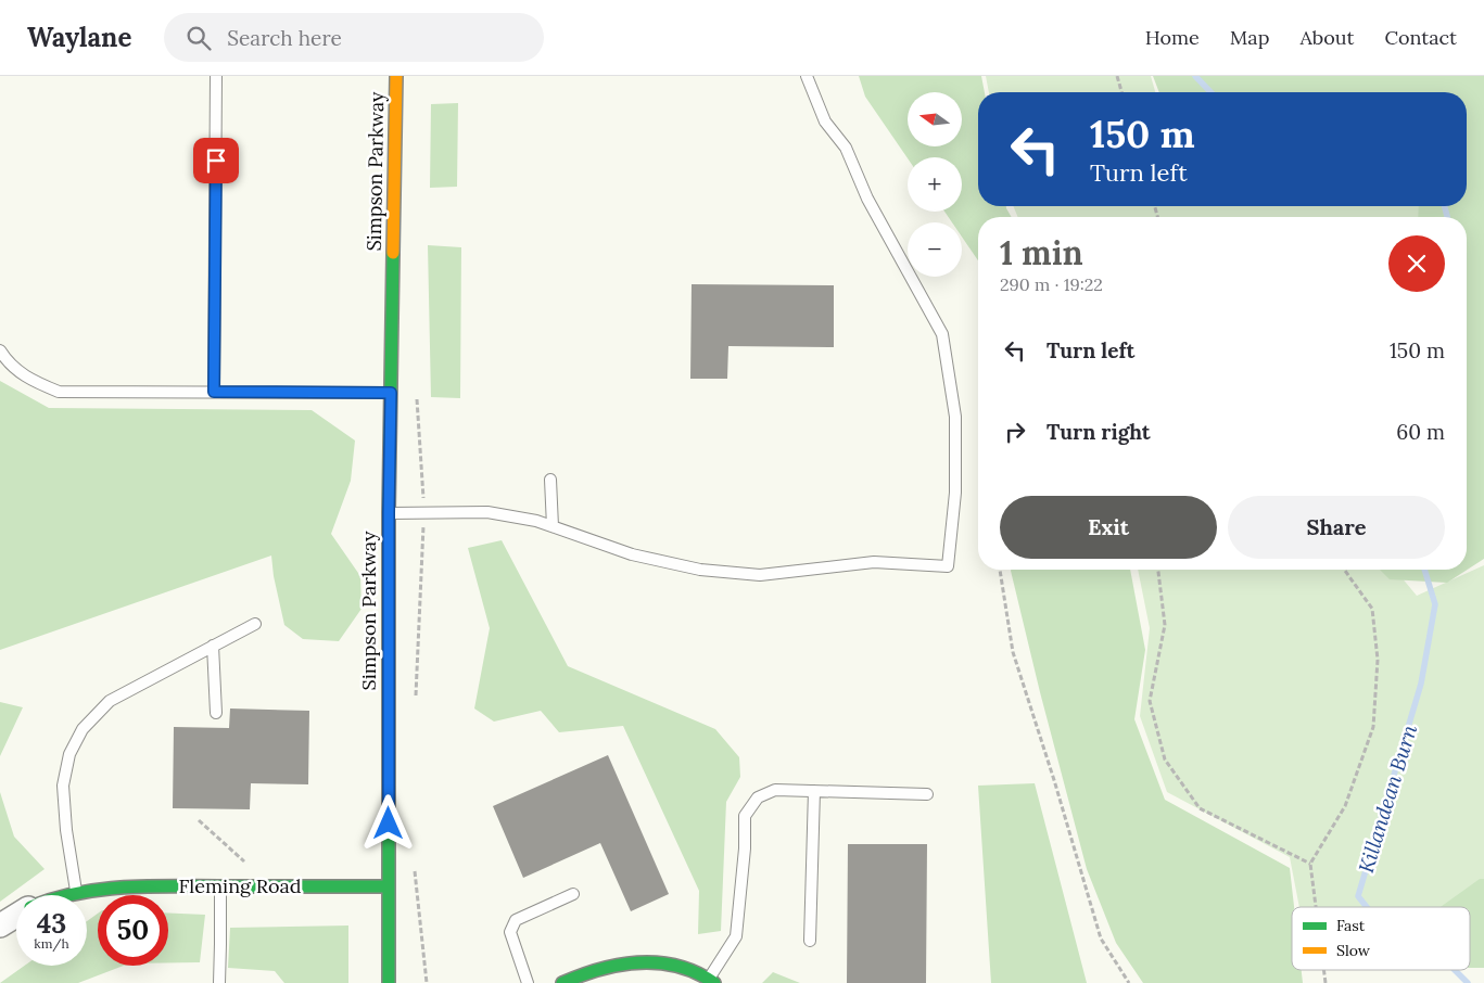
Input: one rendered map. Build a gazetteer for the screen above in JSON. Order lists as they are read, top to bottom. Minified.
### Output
{"streets":{"main road":["Simpson Parkway","Fleming Road"]},"crossings":[["Simpson Parkway","Fleming Road"]],"water":["Killandean Burn"],"legend":["Fast","Slow"],"north":"left","page":{"header":"Waylane","search":"Search here","nav":["Home","Map","About","Contact"],"map_buttons":["+","−"],"turn":["150 m","Turn left"],"heading":["1 min","290 m · 19:22"],"list":[{"name":"Turn left","value":"150 m"},{"name":"Turn right","value":"60 m"}],"buttons":["Exit","Share"],"speed":"43 km/h","limit":"50"}}
